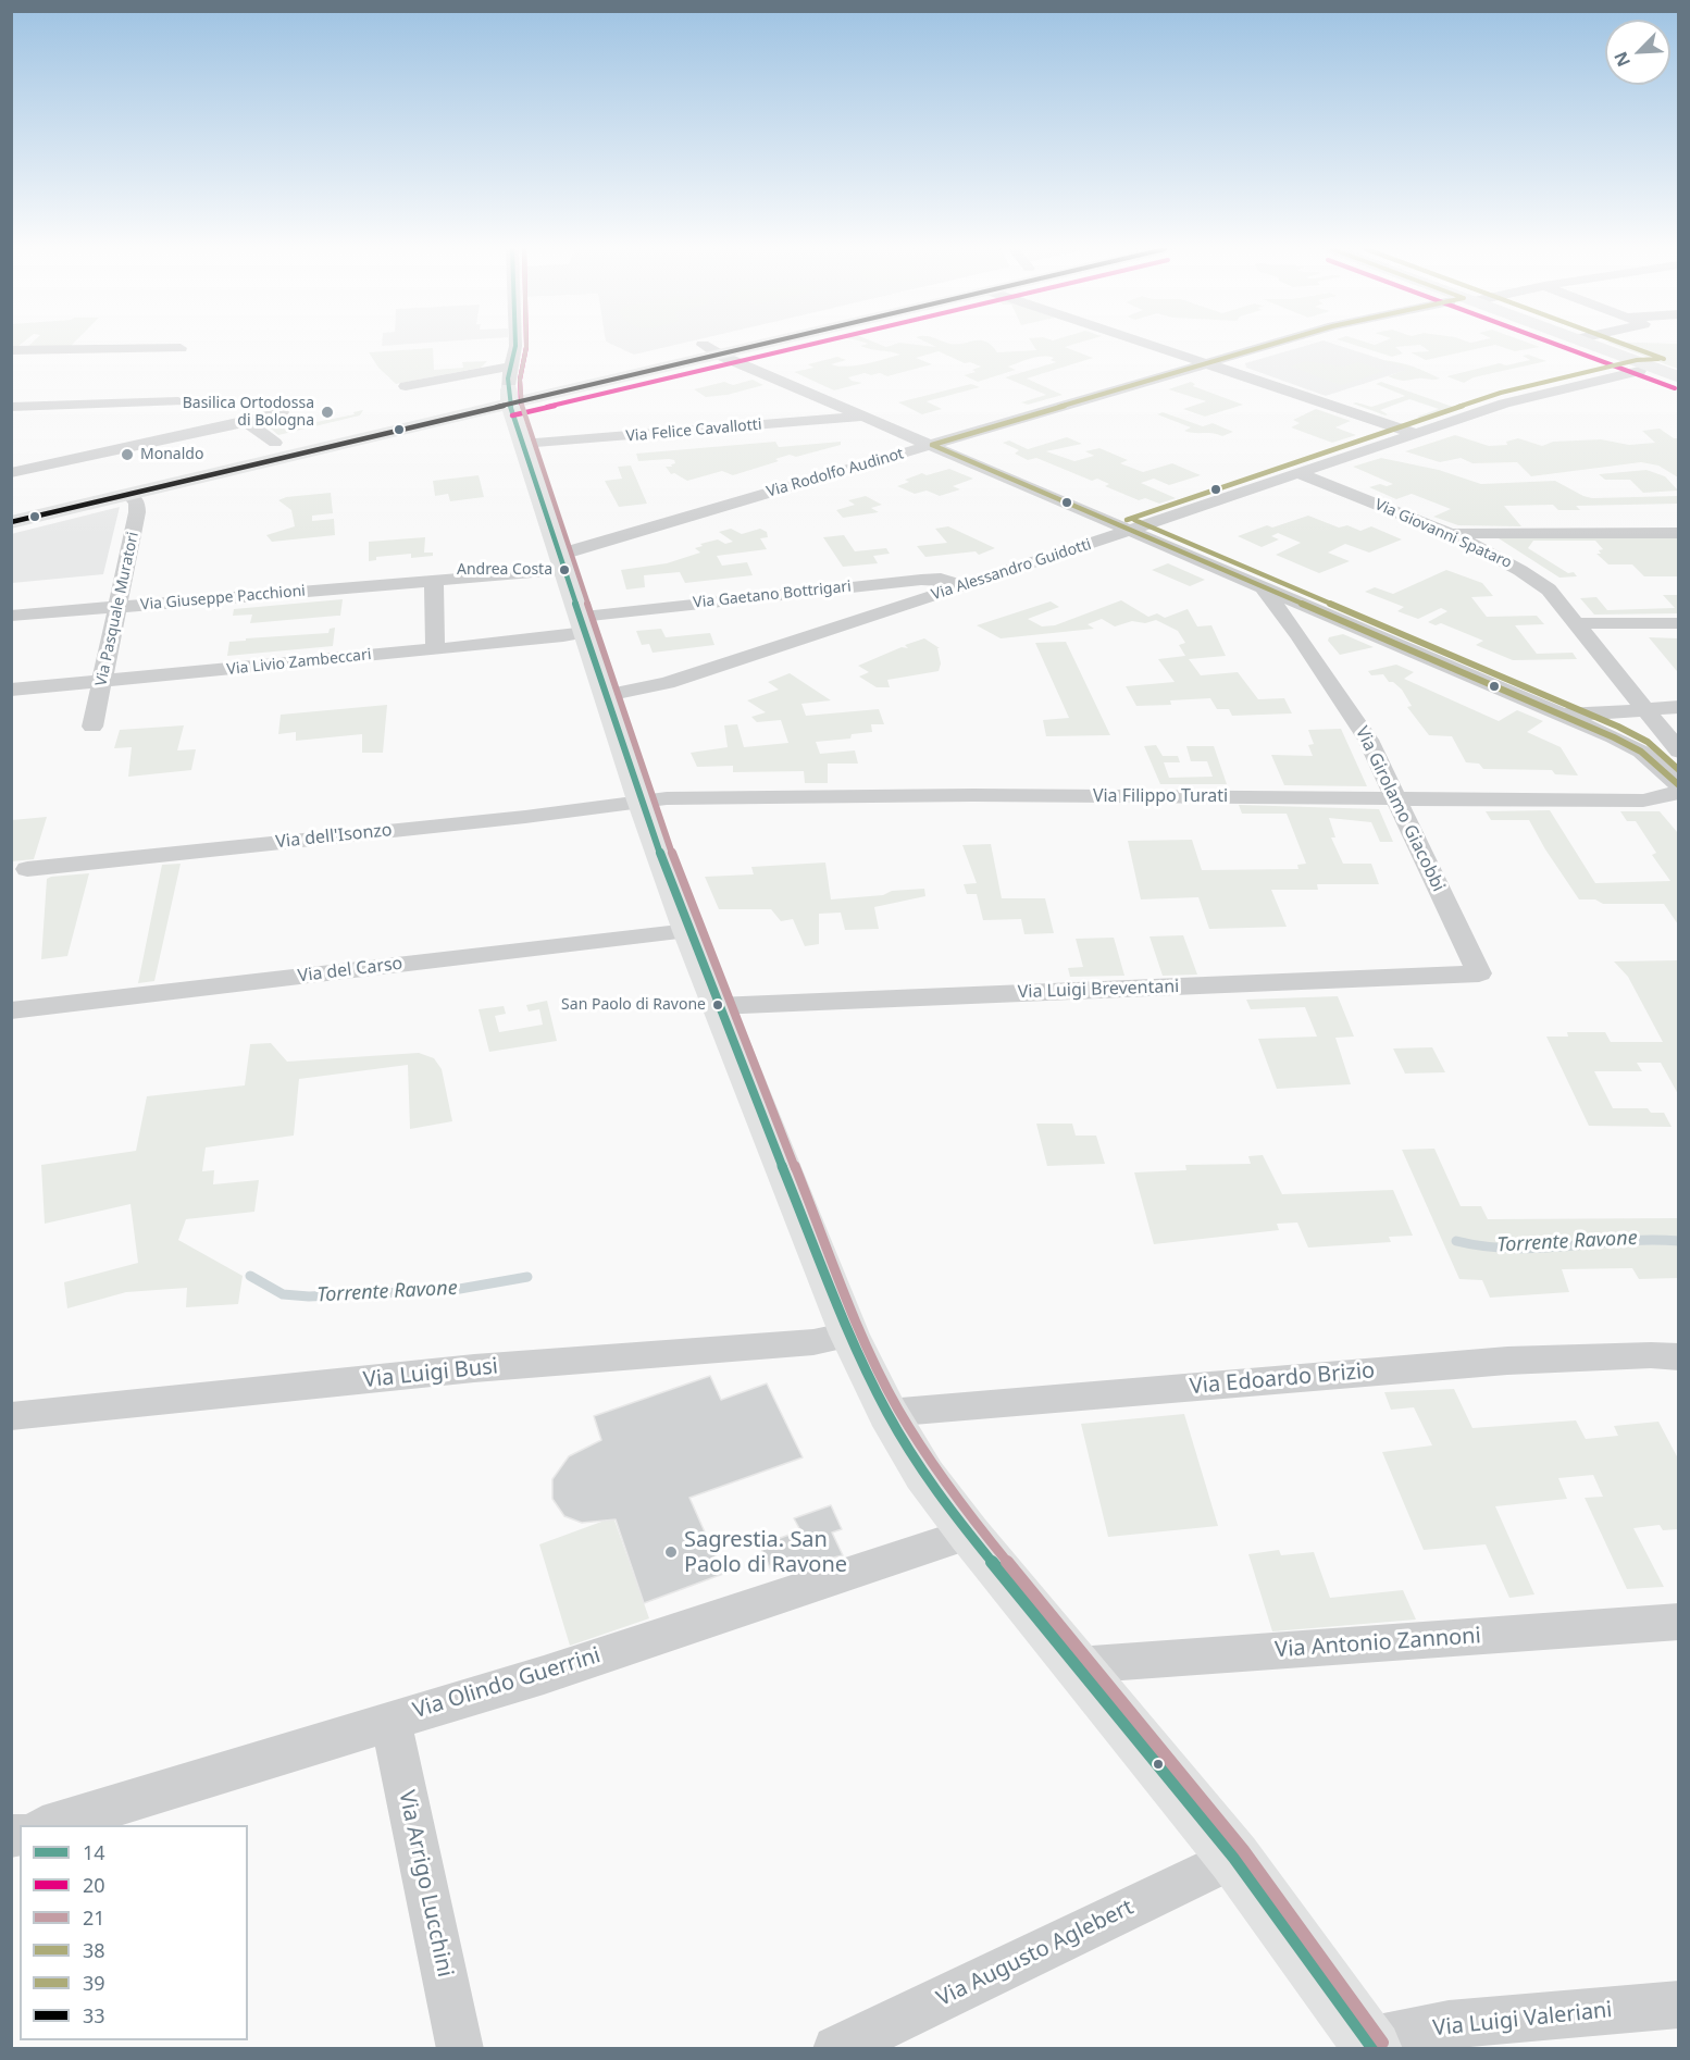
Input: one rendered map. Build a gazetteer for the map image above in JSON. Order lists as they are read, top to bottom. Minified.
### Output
{"streets":{"street":["Via Felice Cavallotti","Via Rodolfo Audinot","Via Giovanni Spataro","Via Alessandro Guidotti","Via Gaetano Bottrigari","Via Giuseppe Pacchioni","Via Pasquale Muratori","Via Livio Zambeccari","Via Filippo Turati","Via Girolamo Giacobbi","Via dell'Isonzo","Via del Carso","Via Luigi Breventani","Via Luigi Busi","Via Edoardo Brizio","Via Antonio Zannoni","Via Olindo Guerrini","Via Arrigo Lucchini","Via Augusto Aglebert","Via Luigi Valeriani"]},"crossings":[["Via Rodolfo Audinot","Via Giuseppe Pacchioni"],["Via Giovanni Spataro","Via Alessandro Guidotti"],["Via Alessandro Guidotti","Via Gaetano Bottrigari"],["Via Gaetano Bottrigari","Via Livio Zambeccari"],["Via Giuseppe Pacchioni","Via Pasquale Muratori"],["Via Pasquale Muratori","Via Livio Zambeccari"],["Via Filippo Turati","Via Girolamo Giacobbi"],["Via Filippo Turati","Via dell'Isonzo"],["Via Girolamo Giacobbi","Via Luigi Breventani"],["Via Olindo Guerrini","Via Arrigo Lucchini"]],"water":["Torrente Ravone"],"places":["Basilica Ortodossa di Bologna","Monaldo","Andrea Costa","San Paolo di Ravone","Sagrestia. San Paolo di Ravone"],"lines":["transit line 14","transit line 20","transit line 21","transit line 38","transit line 39","transit line 33"],"legend":["14","20","21","38","39","33"],"north":"bottom left"}
